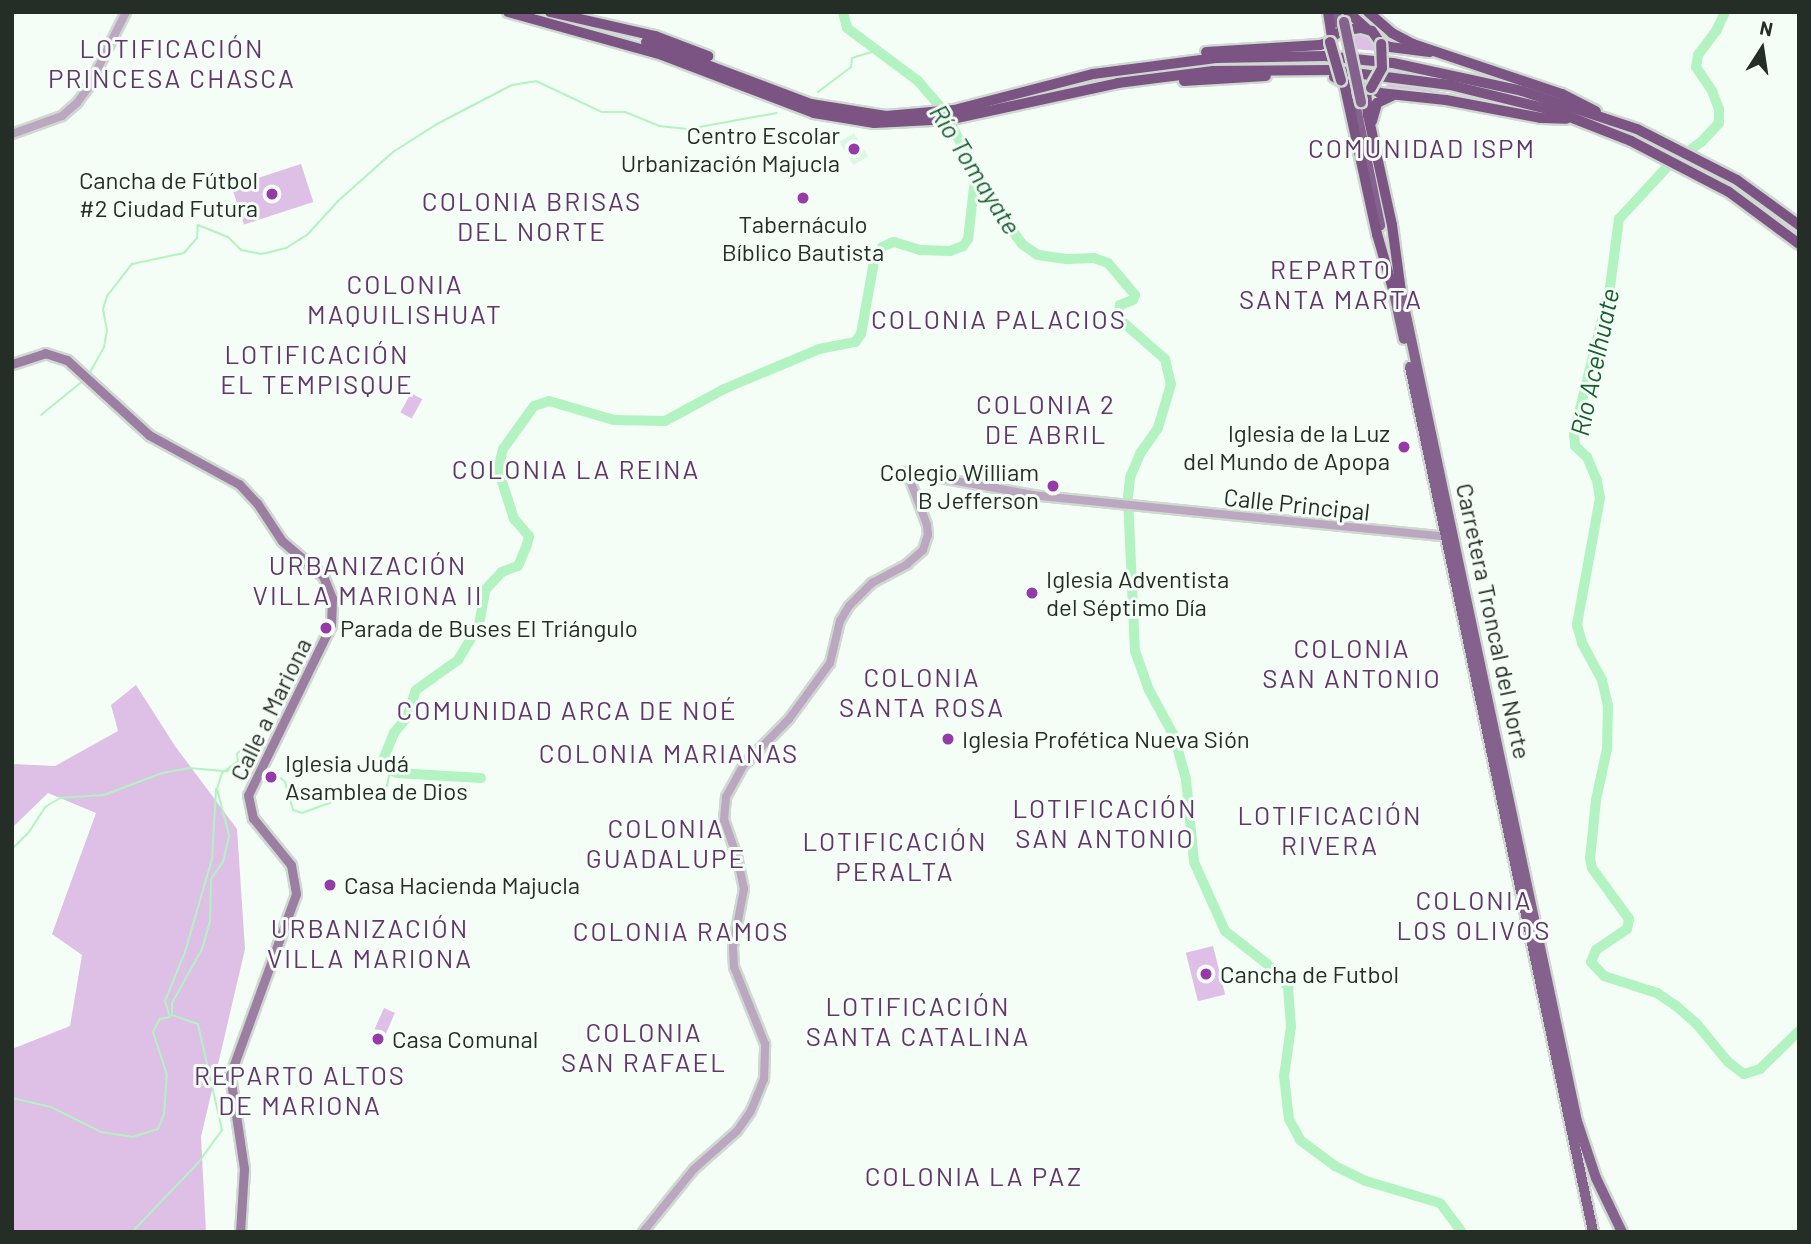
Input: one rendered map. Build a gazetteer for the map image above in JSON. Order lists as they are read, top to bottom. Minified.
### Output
{"streets":{"main road":["Carretera Troncal del Norte","Calle a Mariona"],"street":["Calle Principal"]},"crossings":[["Calle Principal","Carretera Troncal del Norte"]],"districts":["LOTIFICACIÓN PRINCESA CHASCA","COMUNIDAD ISPM","COLONIA BRISAS DEL NORTE","REPARTO SANTA MARTA","COLONIA MAQUILISHUAT","COLONIA PALACIOS","LOTIFICACIÓN EL TEMPISQUE","COLONIA 2 DE ABRIL","COLONIA LA REINA","URBANIZACIÓN VILLA MARIONA II","COLONIA SAN ANTONIO","COLONIA SANTA ROSA","COMUNIDAD ARCA DE NOÉ","COLONIA MARIANAS","LOTIFICACIÓN SAN ANTONIO","LOTIFICACIÓN RIVERA","COLONIA GUADALUPE","LOTIFICACIÓN PERALTA","COLONIA LOS OLIVOS","URBANIZACIÓN VILLA MARIONA","COLONIA RAMOS","LOTIFICACIÓN SANTA CATALINA","COLONIA SAN RAFAEL","REPARTO ALTOS DE MARIONA","COLONIA LA PAZ"],"water":["Río Tomayate","Río Acelhuate"],"places":["Centro Escolar Urbanización Majucla","Cancha de Fútbol #2 Ciudad Futura","Tabernáculo Bíblico Bautista","Iglesia de la Luz del Mundo de Apopa","Colegio William B Jefferson","Iglesia Adventista del Séptimo Día","Parada de Buses El Triángulo","Iglesia Profética Nueva Sión","Iglesia Judá Asamblea de Dios","Casa Hacienda Majucla","Cancha de Futbol","Casa Comunal"],"north":"top"}
